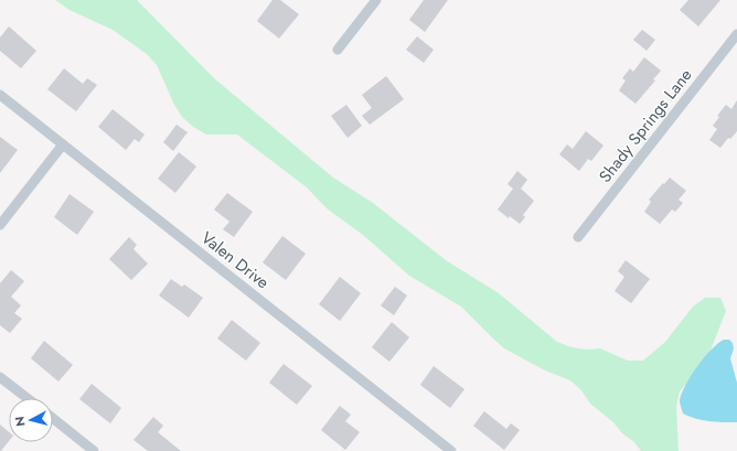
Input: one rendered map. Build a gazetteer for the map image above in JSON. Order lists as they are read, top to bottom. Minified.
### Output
{"streets":{"street":["Shady Springs Lane","Valen Drive"]},"north":"left"}
